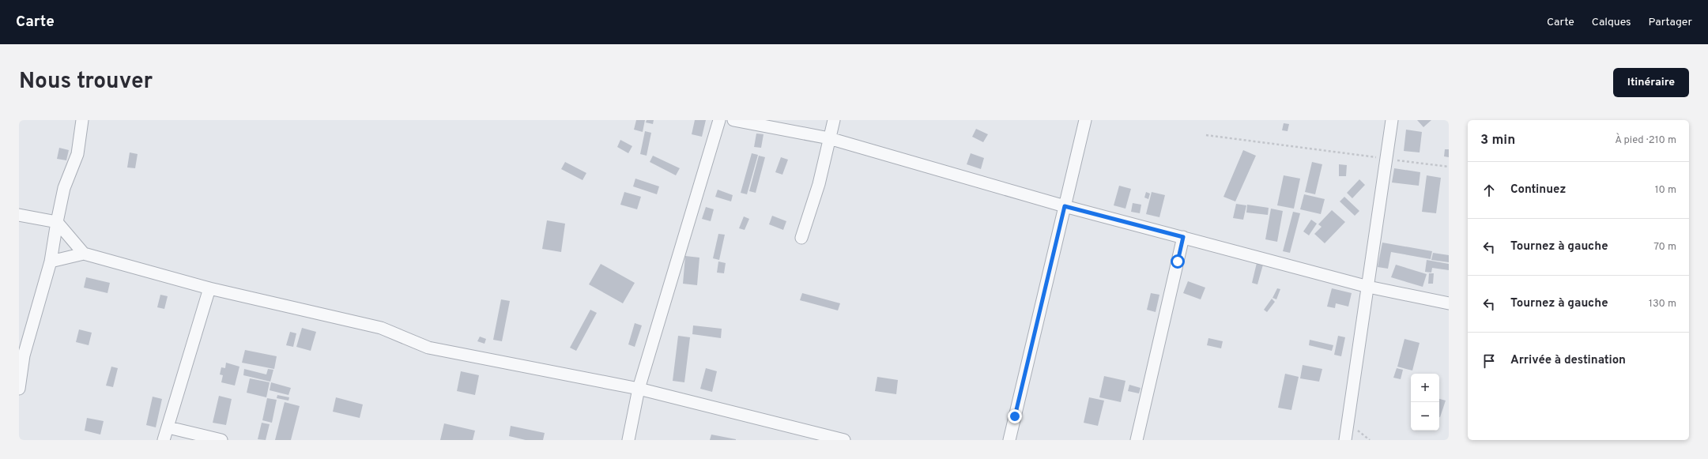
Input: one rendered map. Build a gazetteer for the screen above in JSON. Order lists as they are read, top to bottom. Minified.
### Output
{"page":{"header":"Carte","nav":["Carte","Calques","Partager"],"title":"Nous trouver","buttons":"Itinéraire","heading":["3 min","À pied · 210 m"],"list":[["Continuez","10 m"],["Tournez à gauche","70 m"],["Tournez à gauche","130 m"],"Arrivée à destination"],"map_buttons":["+","−"]}}
